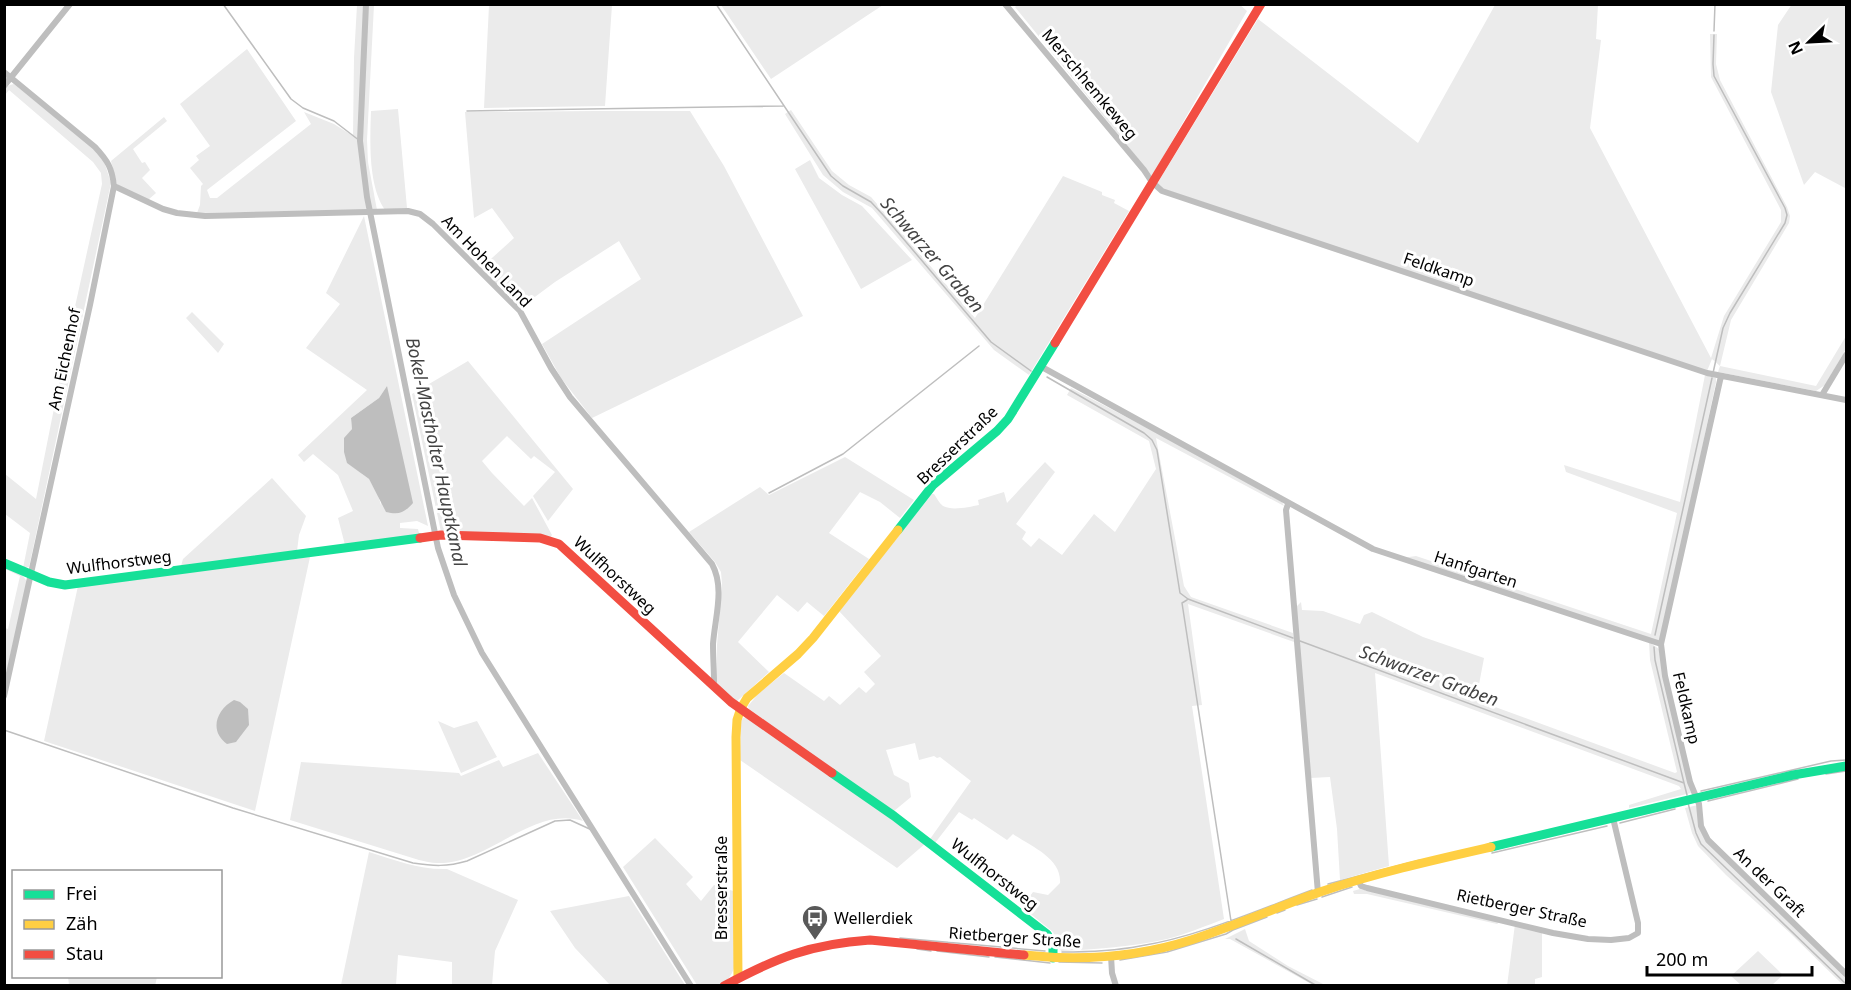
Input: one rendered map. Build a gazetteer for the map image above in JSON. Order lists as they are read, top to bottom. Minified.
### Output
{"streets":{"street":["Merschhemkeweg","Am Hohen Land","Feldkamp","Am Eichenhof","Bresserstraße","Wulfhorstweg","Hanfgarten","An der Graft","Rietberger Straße"]},"crossings":[["Merschhemkeweg","Feldkamp"],["Merschhemkeweg","Bresserstraße"],["Am Hohen Land","Am Eichenhof"],["Am Hohen Land","Wulfhorstweg"],["Feldkamp","Bresserstraße"],["Feldkamp","Hanfgarten"],["Feldkamp","An der Graft"],["Feldkamp","Rietberger Straße"],["Am Eichenhof","Wulfhorstweg"],["Bresserstraße","Wulfhorstweg"],["Bresserstraße","Hanfgarten"],["Bresserstraße","Rietberger Straße"],["Wulfhorstweg","Rietberger Straße"],["An der Graft","Rietberger Straße"]],"water":["Schwarzer Graben","Bokel-Mastholter Hauptkanal"],"places":{"bus stop":["Wellerdiek"]},"legend":["Frei","Zäh","Stau"],"scale_bar":"200 m","north":"bottom left"}
